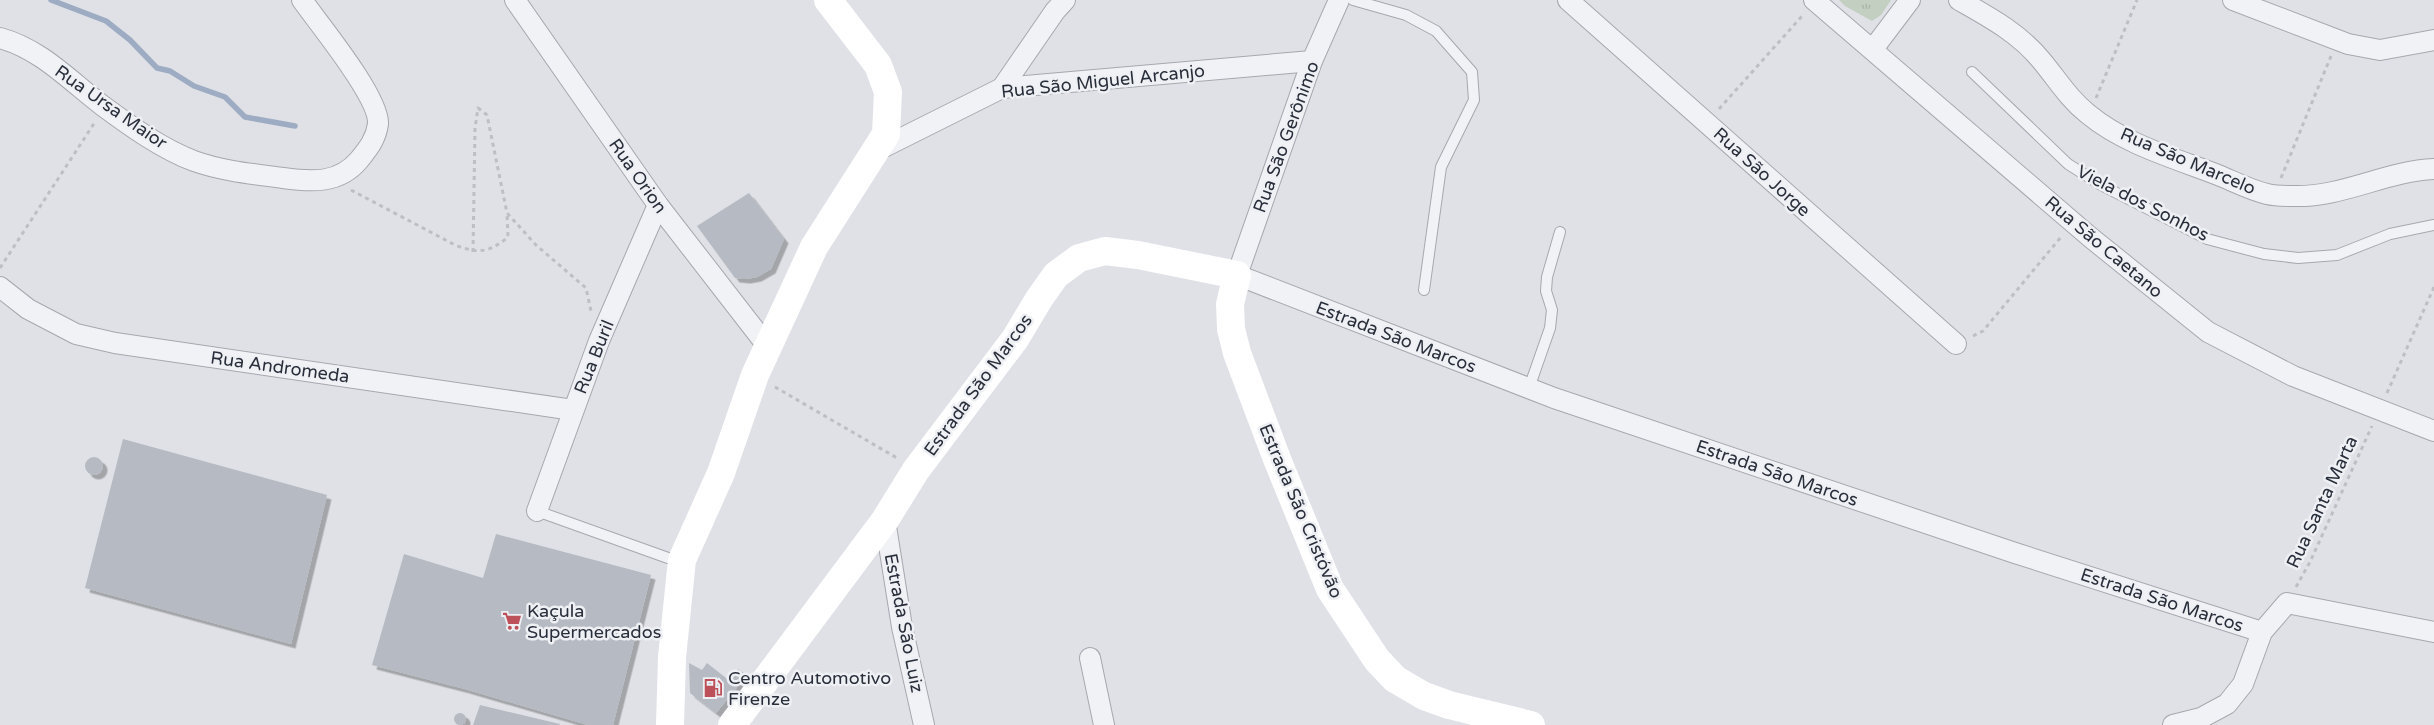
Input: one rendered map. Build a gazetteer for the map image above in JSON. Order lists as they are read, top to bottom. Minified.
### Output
{"streets":{"street":["Rua São Miguel Arcanjo","Rua Ursa Maior","Rua São Gerônimo","Rua São Marcelo","Rua São Jorge","Rua Orion","Rua São Caetano","Estrada São Marcos","Rua Buril","Rua Andromeda","Estrada São Cristóvão","Estrada São Luiz"],"lane":["Viela dos Sonhos"],"path":["Rua Santa Marta"]},"crossings":[["Rua São Miguel Arcanjo","Rua São Gerônimo"],["Rua São Gerônimo","Estrada São Marcos"],["Rua São Gerônimo","Estrada São Cristóvão"],["Rua Orion","Rua Buril"],["Rua São Caetano","Rua Santa Marta"],["Estrada São Marcos","Rua Santa Marta"],["Estrada São Marcos","Estrada São Cristóvão"],["Estrada São Marcos","Estrada São Luiz"],["Rua Buril","Rua Andromeda"]],"places":{"supermarket":["Kaçula Supermercados"],"fuel station":["Centro Automotivo Firenze"]}}
